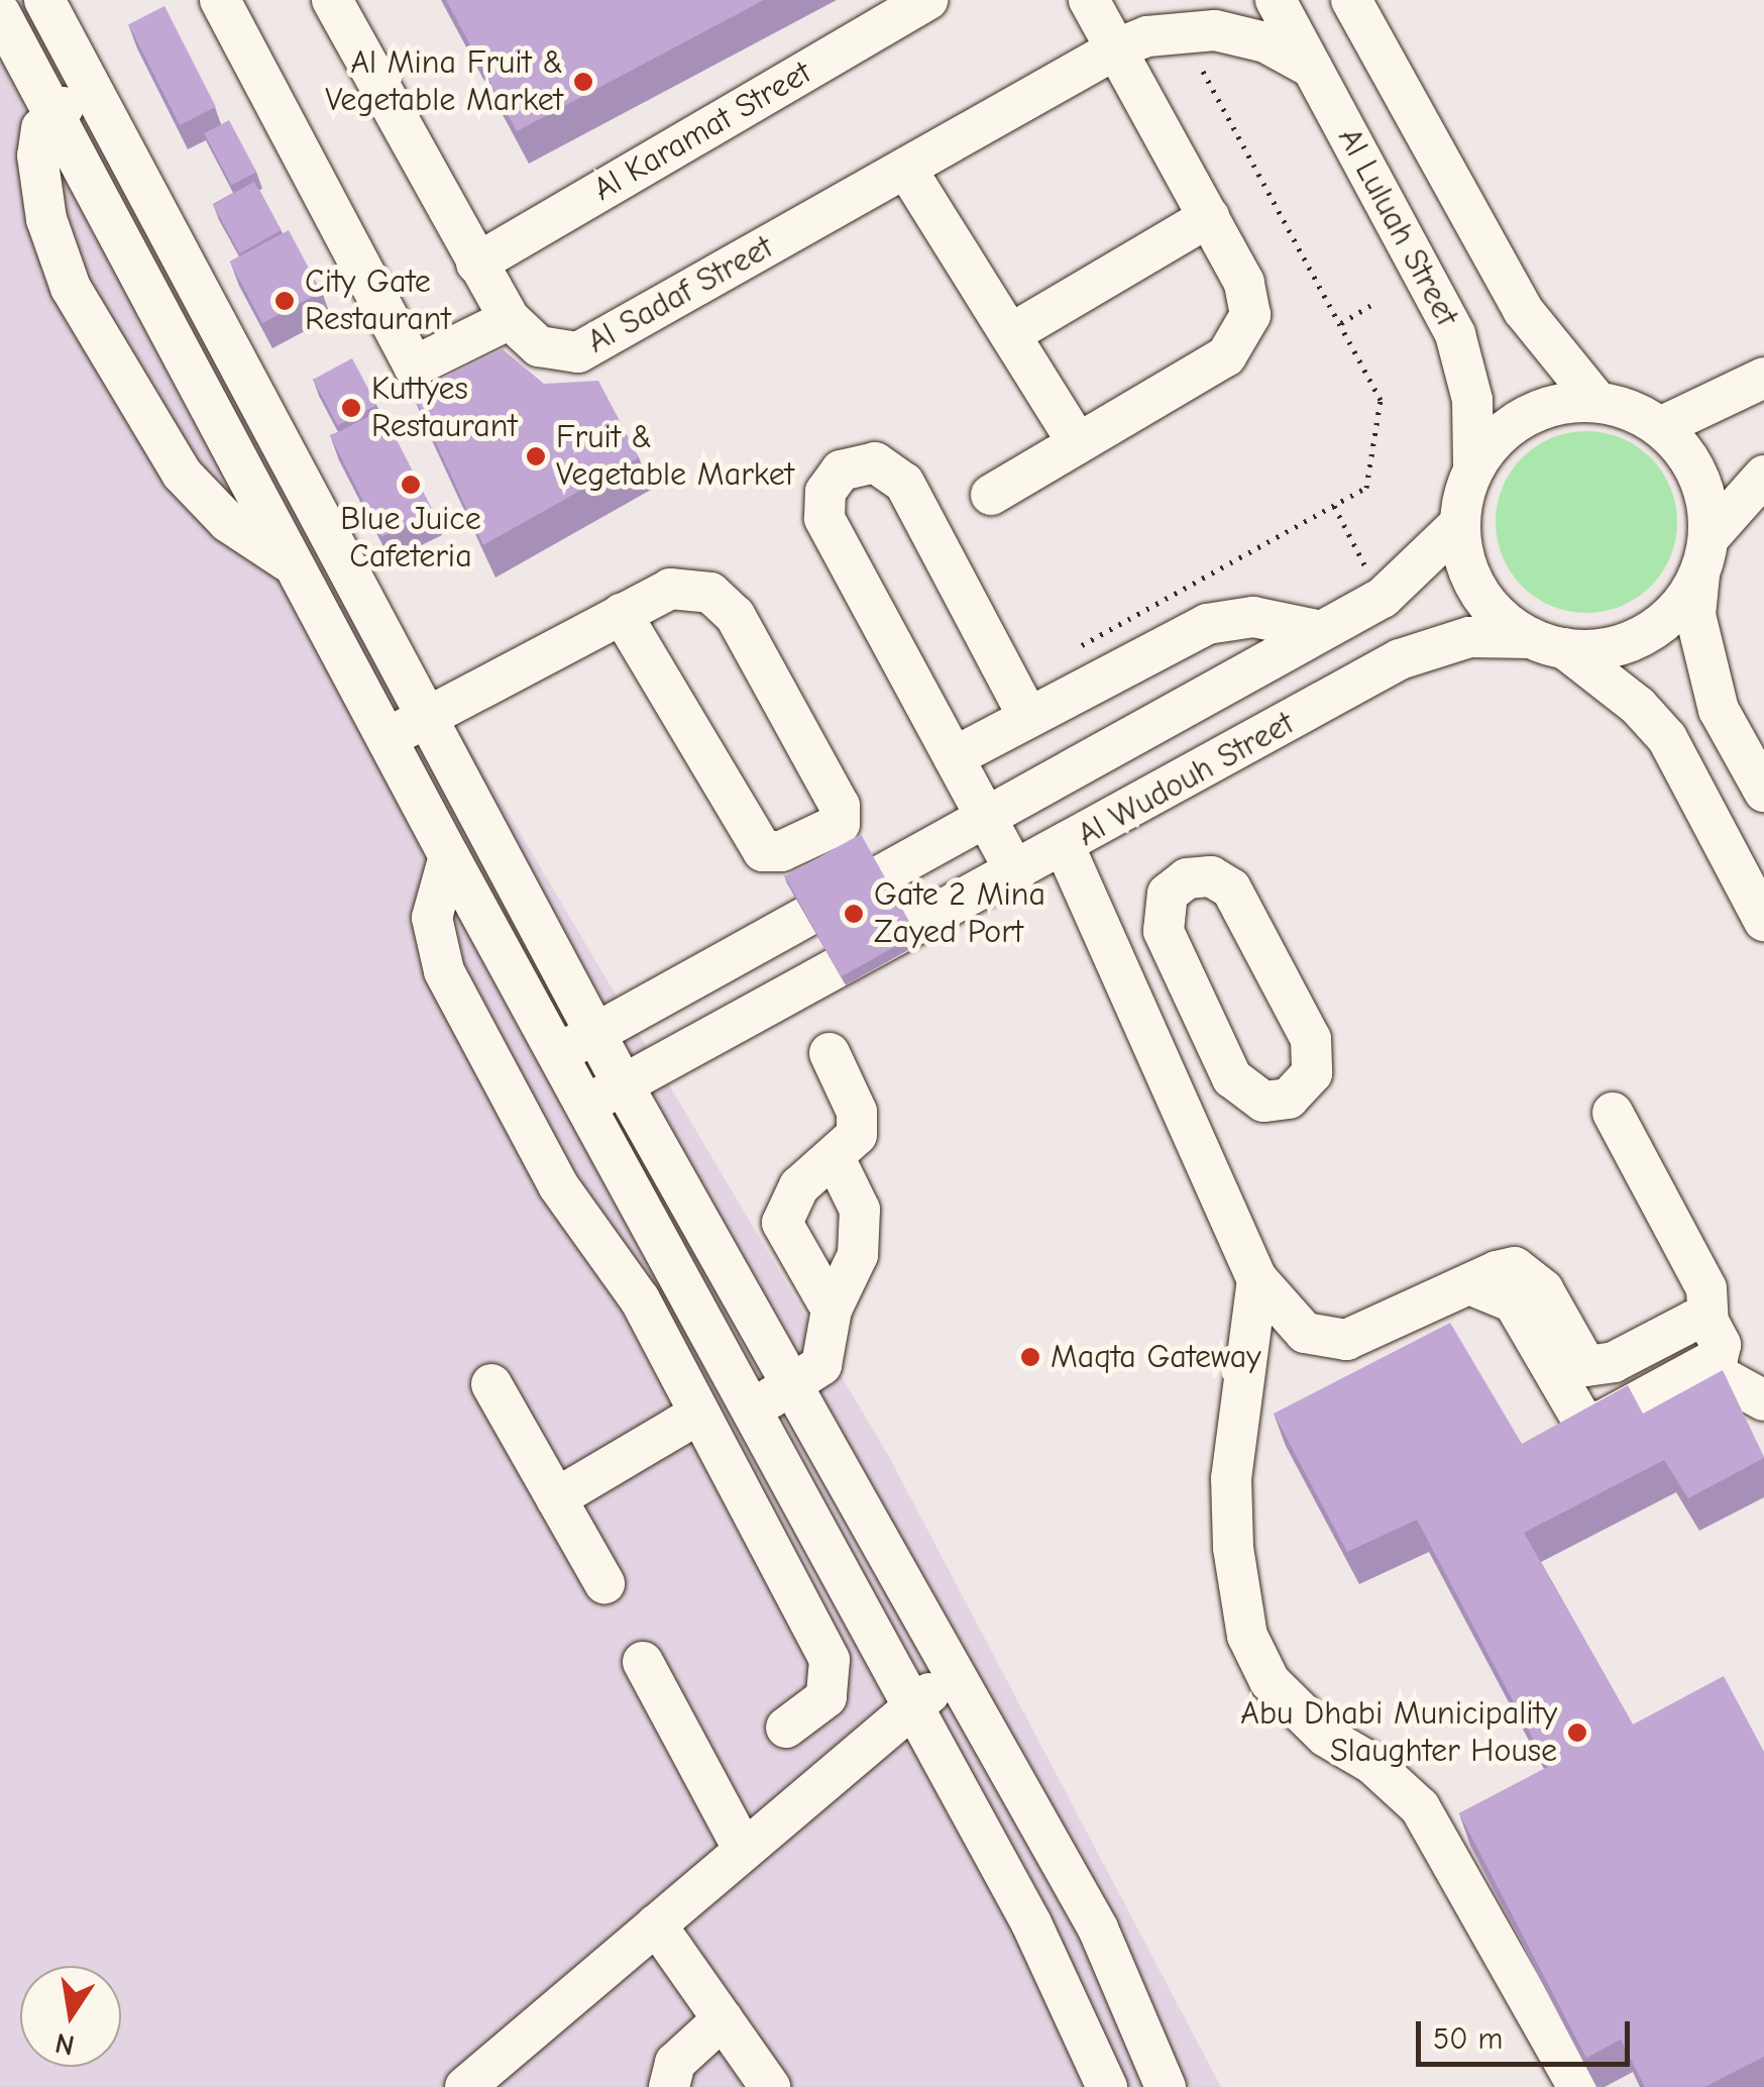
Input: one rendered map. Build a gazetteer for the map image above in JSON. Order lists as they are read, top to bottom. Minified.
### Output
{"streets":{"street":["Al Karamat Street","Al Luluah Street","Al Sadaf Street","Al Wudouh Street"]},"crossings":[["Al Karamat Street","Al Sadaf Street"],["Al Luluah Street","Al Sadaf Street"],["Al Luluah Street","Al Wudouh Street"]],"places":["Al Mina Fruit & Vegetable Market","City Gate Restaurant","Kuttyes Restaurant","Fruit & Vegetable Market","Blue Juice Cafeteria","Gate 2 Mina Zayed Port","Maqta Gateway","Abu Dhabi Municipality Slaughter House"],"scale_bar":"50 m","north":"bottom"}
